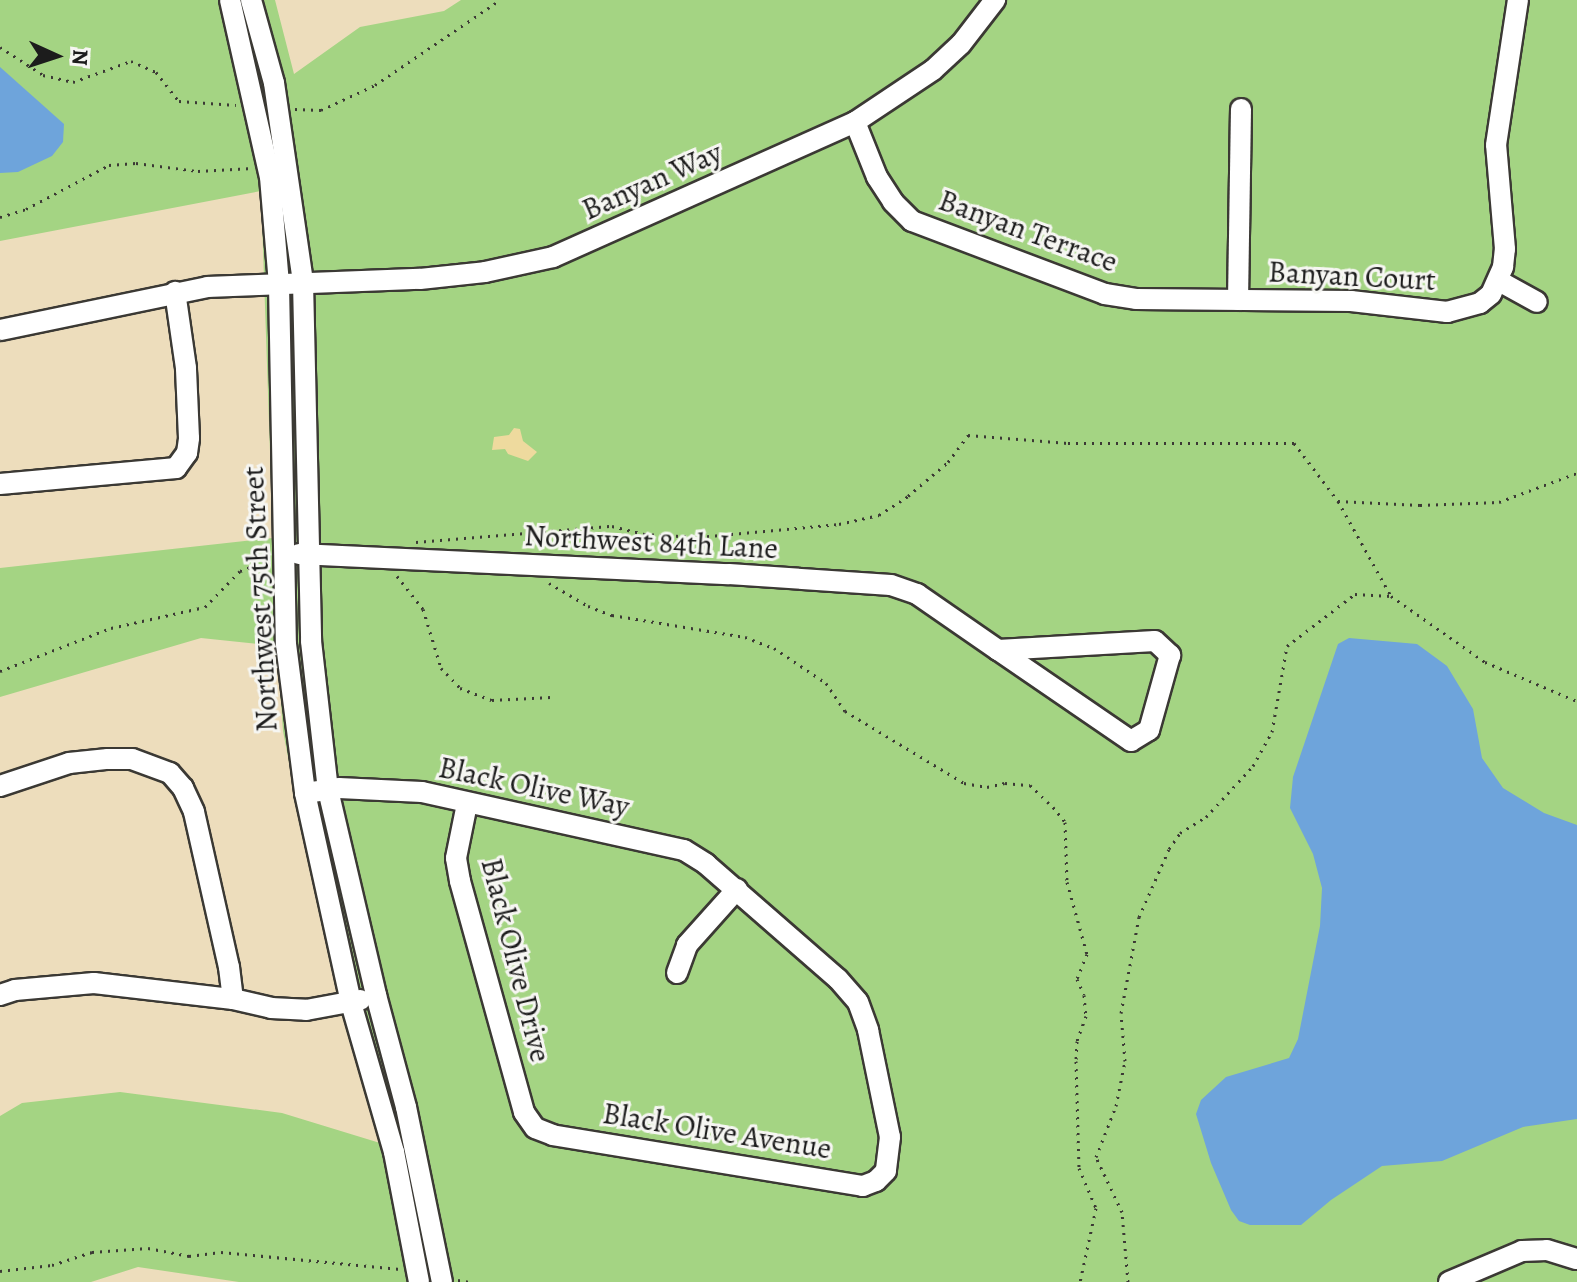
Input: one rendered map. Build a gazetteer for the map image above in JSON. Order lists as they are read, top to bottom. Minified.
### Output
{"streets":{"street":["Banyan Way","Banyan Terrace","Banyan Court","Northwest 84th Lane","Northwest 75th Street","Black Olive Way","Black Olive Drive","Black Olive Avenue"]},"crossings":[["Banyan Way","Banyan Terrace"],["Banyan Way","Northwest 75th Street"],["Banyan Terrace","Banyan Court"],["Northwest 84th Lane","Northwest 75th Street"],["Northwest 75th Street","Black Olive Way"],["Black Olive Way","Black Olive Drive"],["Black Olive Way","Black Olive Avenue"],["Black Olive Drive","Black Olive Avenue"]],"north":"right"}
